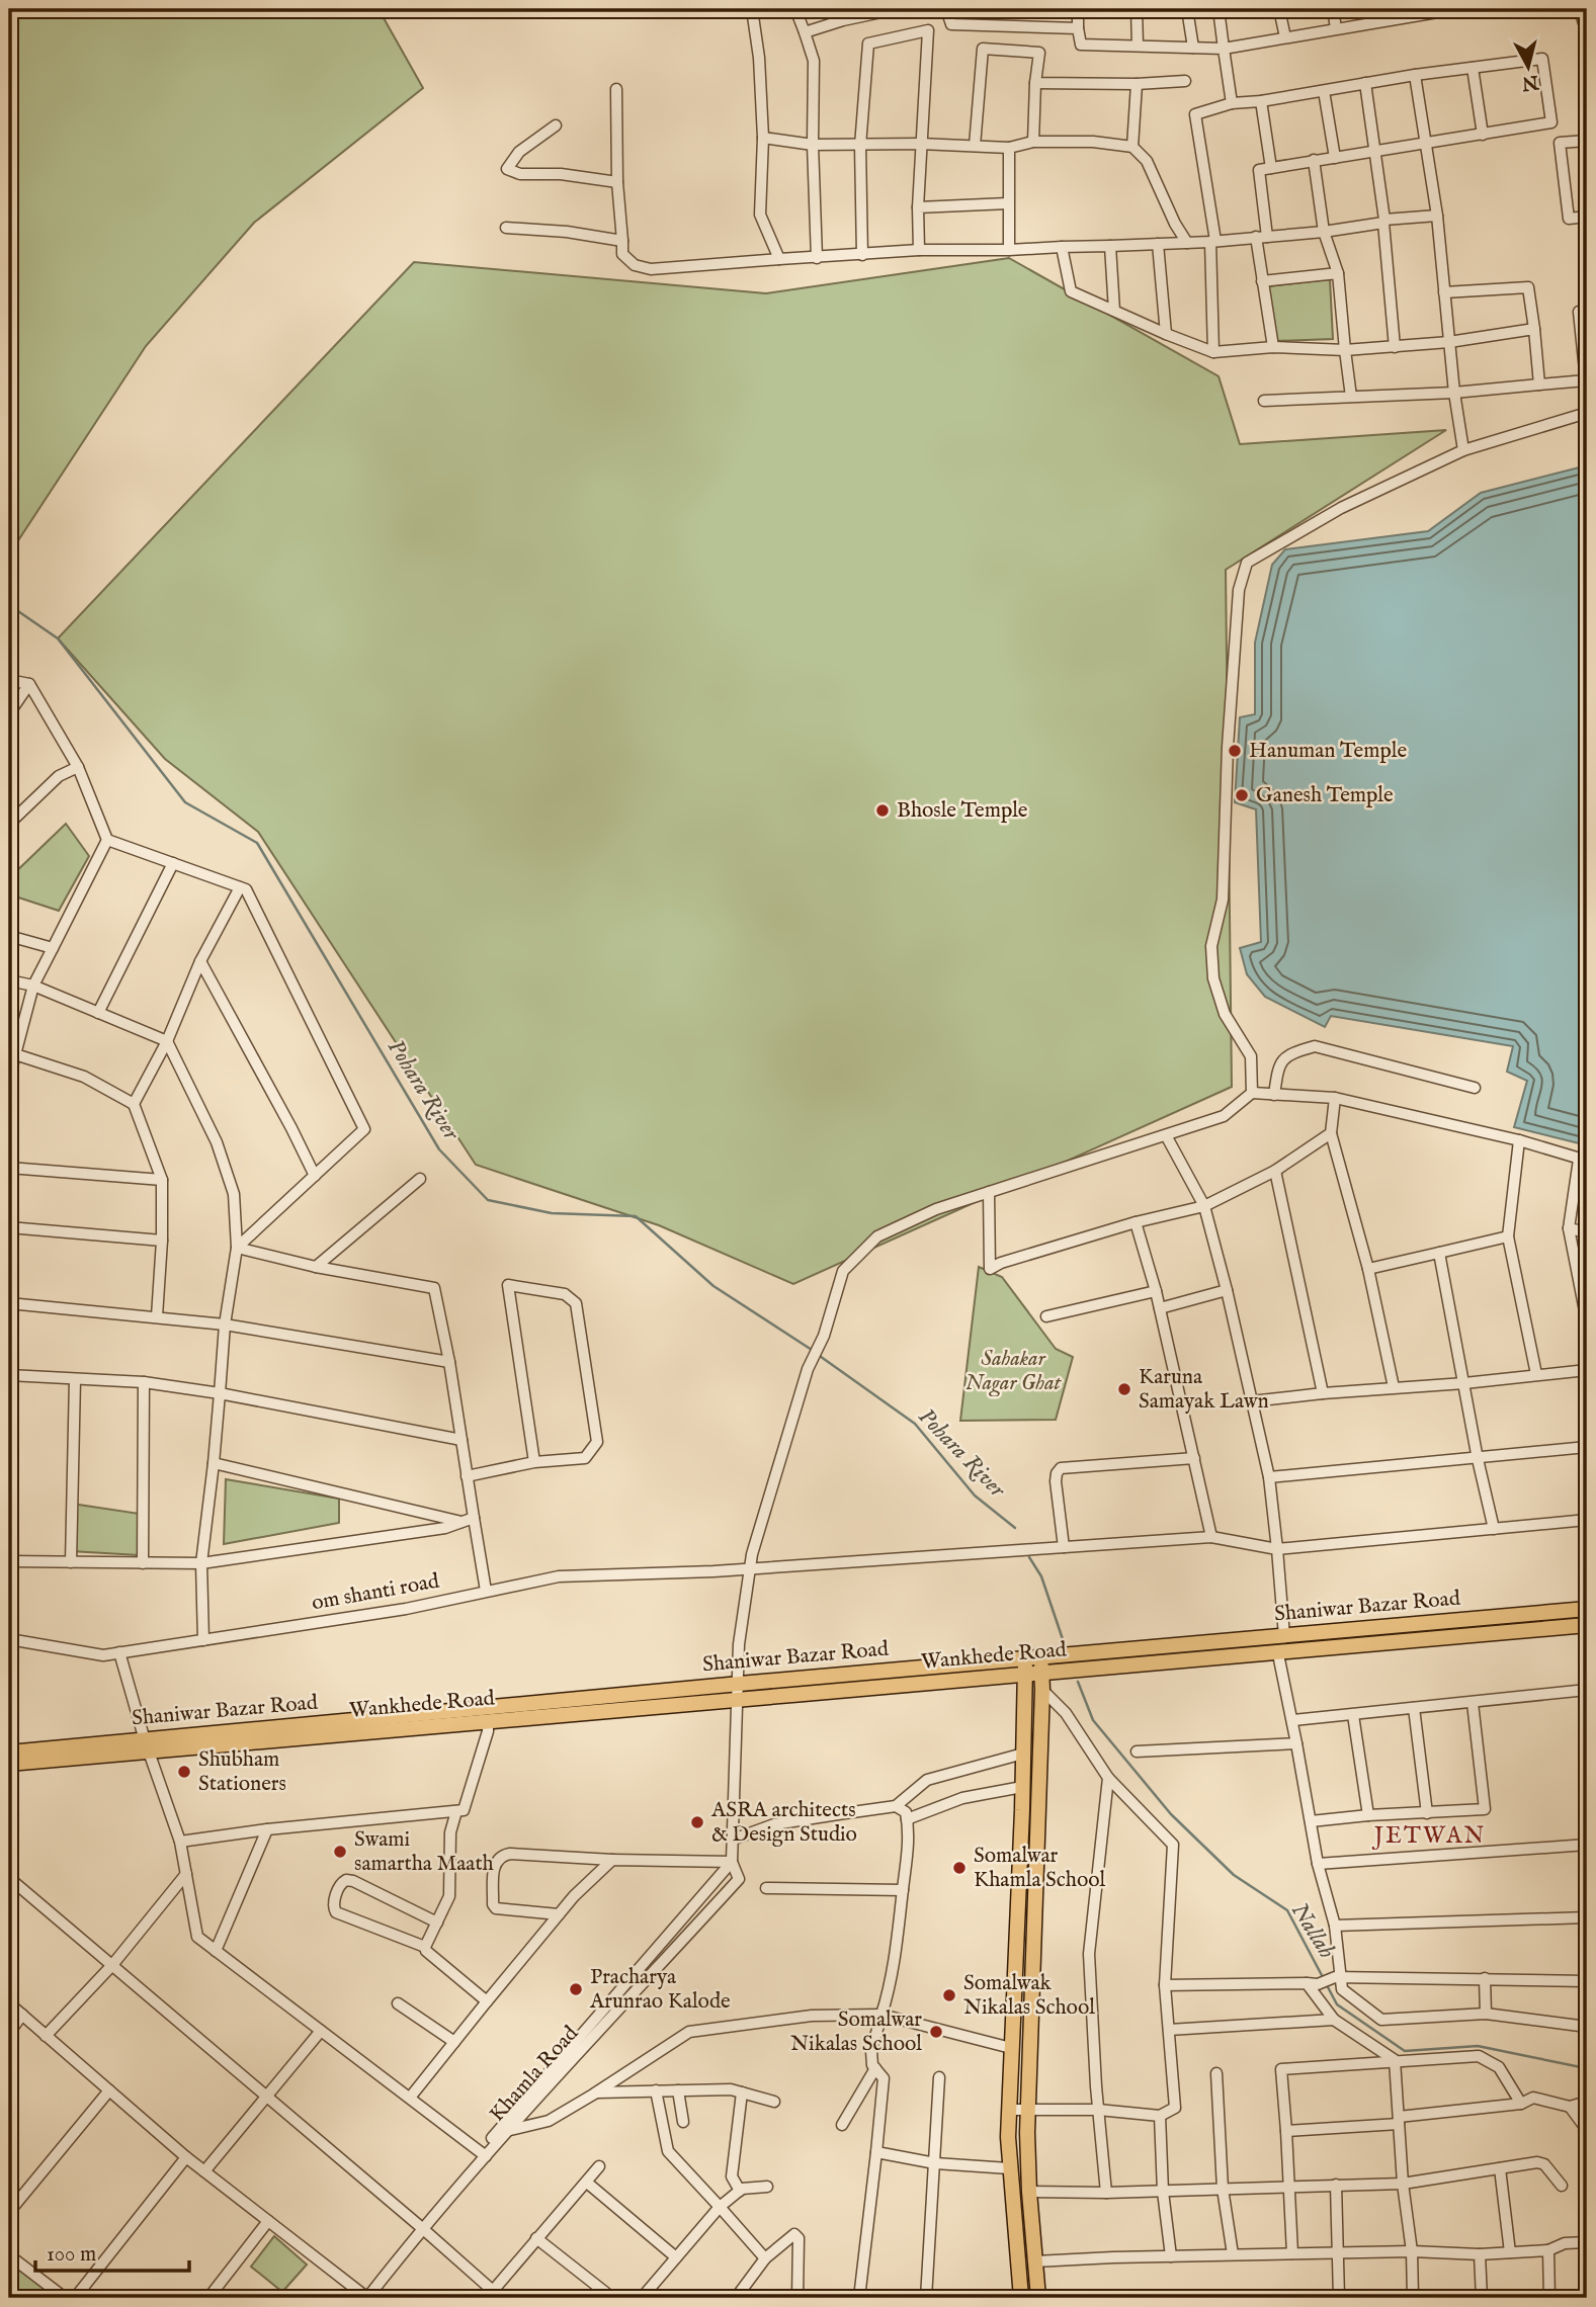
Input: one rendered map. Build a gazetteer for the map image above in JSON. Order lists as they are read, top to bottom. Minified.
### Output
{"streets":{"main road":["Shaniwar Bazar Road","Wankhede Road"],"street":["om shanti road","Khamla Road"]},"crossings":[["Shaniwar Bazar Road","Wankhede Road"]],"districts":["JETWAN"],"water":["Pohara River","Nallah"],"parks":["Sahakar Nagar Ghat"],"places":["Hanuman Temple","Ganesh Temple","Bhosle Temple","Karuna Samayak Lawn","Shubham Stationers","ASRA architects & Design Studio","Swami samartha Maath","Somalwar Khamla School","Pracharya Arunrao Kalode","Somalwak Nikalas School","Somalwar Nikalas School"],"scale_bar":"100 m","north":"bottom"}
